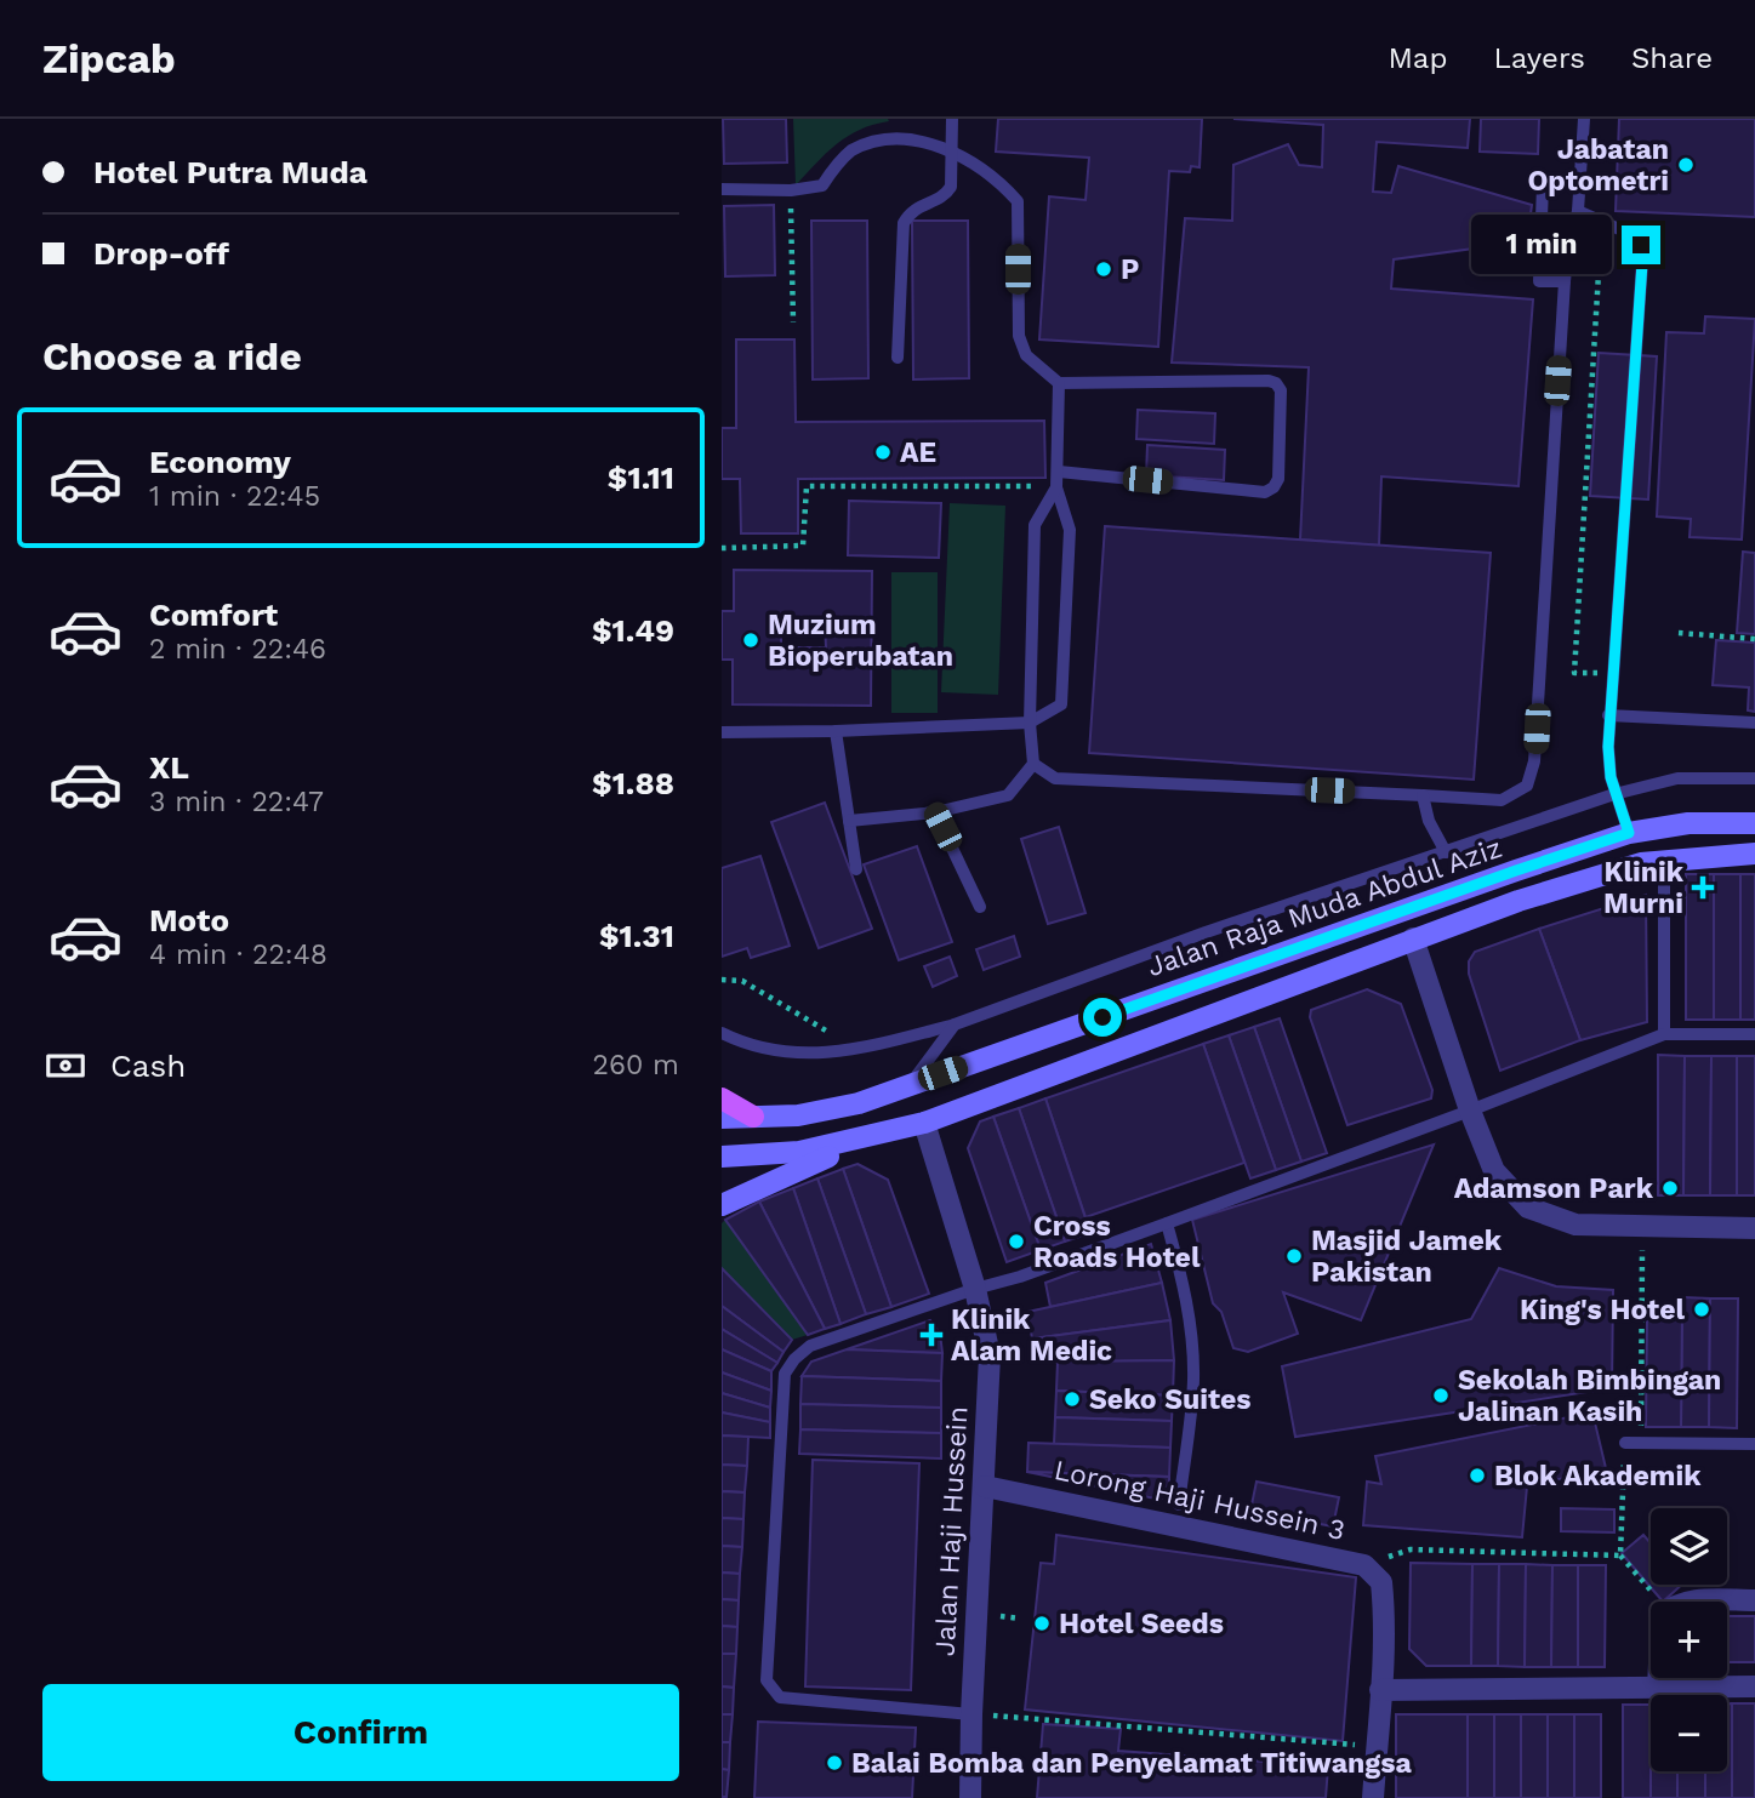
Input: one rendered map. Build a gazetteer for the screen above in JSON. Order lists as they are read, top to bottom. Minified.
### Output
{"streets":{"main road":["Jalan Raja Muda Abdul Aziz"],"street":["Lorong Haji Hussein 3","Jalan Haji Hussein"]},"crossings":[["Jalan Raja Muda Abdul Aziz","Jalan Haji Hussein"],["Lorong Haji Hussein 3","Jalan Haji Hussein"]],"places":{"other":["Jabatan Optometri","P","AE","Muzium Bioperubatan","Adamson Park","Cross Roads Hotel","Masjid Jamek Pakistan","King's Hotel","Sekolah Bimbingan Jalinan Kasih","Seko Suites","Blok Akademik","Hotel Seeds","Balai Bomba dan Penyelamat Titiwangsa"],"health":["Klinik Murni","Klinik Alam Medic"]},"page":{"header":"Zipcab","nav":["Map","Layers","Share"],"banner":["Hotel Putra Muda","Drop-off"],"bubble":"1 min","heading":"Choose a ride","list":[{"name":"Economy","note":"1 min · 22:45","value":"$1.11"},{"name":"Comfort","note":"2 min · 22:46","value":"$1.49"},{"name":"XL","note":"3 min · 22:47","value":"$1.88"},{"name":"Moto","note":"4 min · 22:48","value":"$1.31"}],"pay":["Cash","260 m"],"map_buttons":["+","−"],"buttons":"Confirm"}}
